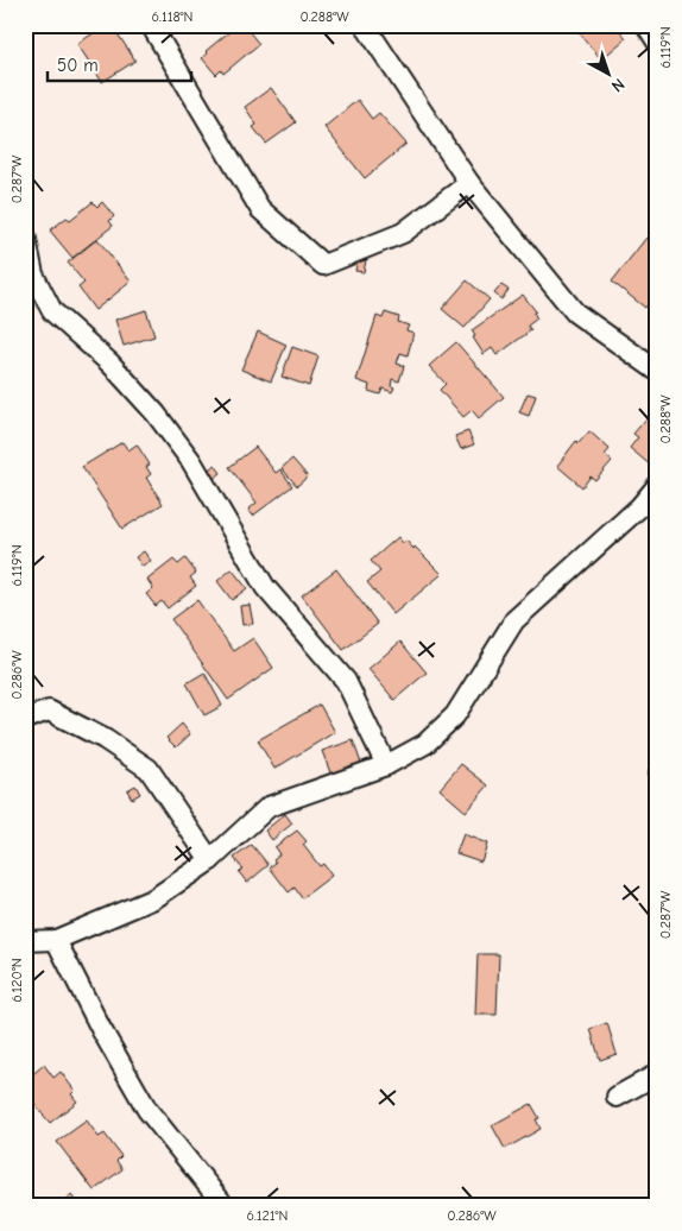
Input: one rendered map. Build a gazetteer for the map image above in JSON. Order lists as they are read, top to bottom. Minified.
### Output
{"scale_bar":"50 m","north":"bottom right","coordinates":["6.118°N","0.288°W","6.119°N","0.287°W","0.286°W","6.120°N","6.121°N"]}
